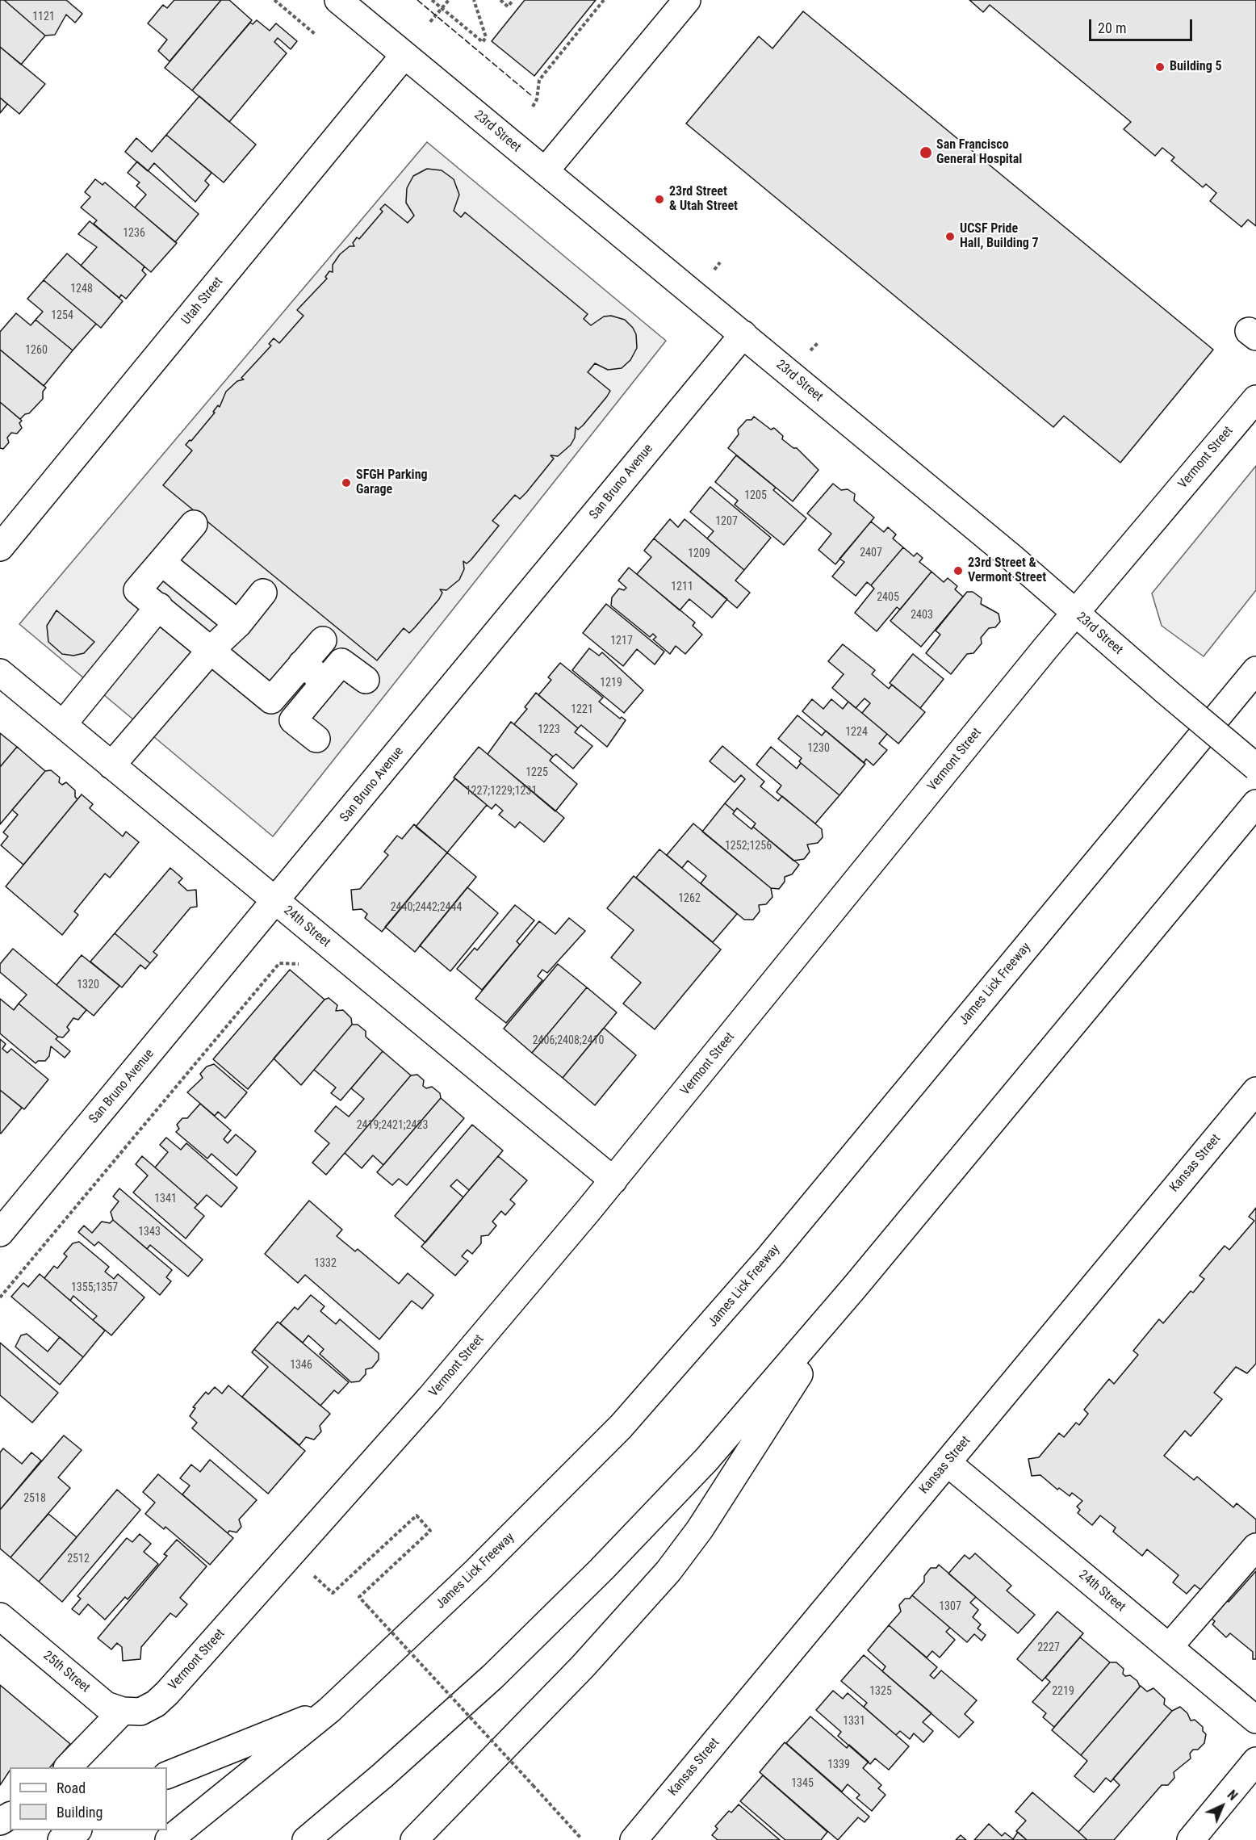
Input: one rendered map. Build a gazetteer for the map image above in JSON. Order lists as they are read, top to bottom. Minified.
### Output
{"streets":{"main road":["23rd Street","Utah Street","Vermont Street","San Bruno Avenue","24th Street","James Lick Freeway","Kansas Street","25th Street"]},"crossings":[["23rd Street","Utah Street"],["23rd Street","Vermont Street"],["23rd Street","San Bruno Avenue"],["Vermont Street","24th Street"],["Vermont Street","25th Street"],["San Bruno Avenue","24th Street"],["24th Street","Kansas Street"]],"places":["Building 5","San Francisco General Hospital","23rd Street & Utah Street","UCSF Pride Hall, Building 7","SFGH Parking Garage","23rd Street & Vermont Street"],"house_numbers":["1121","1236","1248","1254","1260","1205","1207","2407","1209","1211","2405","2403","1217","1219","1221","1223","1224","1230","1225","1227;1229;1231","1252;1256","1262","2440;2442;2444","1320","2406;2408;2410","2419;2421;2423","1341","1343","1332","1355;1357","1346","2518","2512","1307","2227","1325","2219","1331","1339","1345"],"legend":["Road","Building"],"scale_bar":"20 m","north":"top right"}
